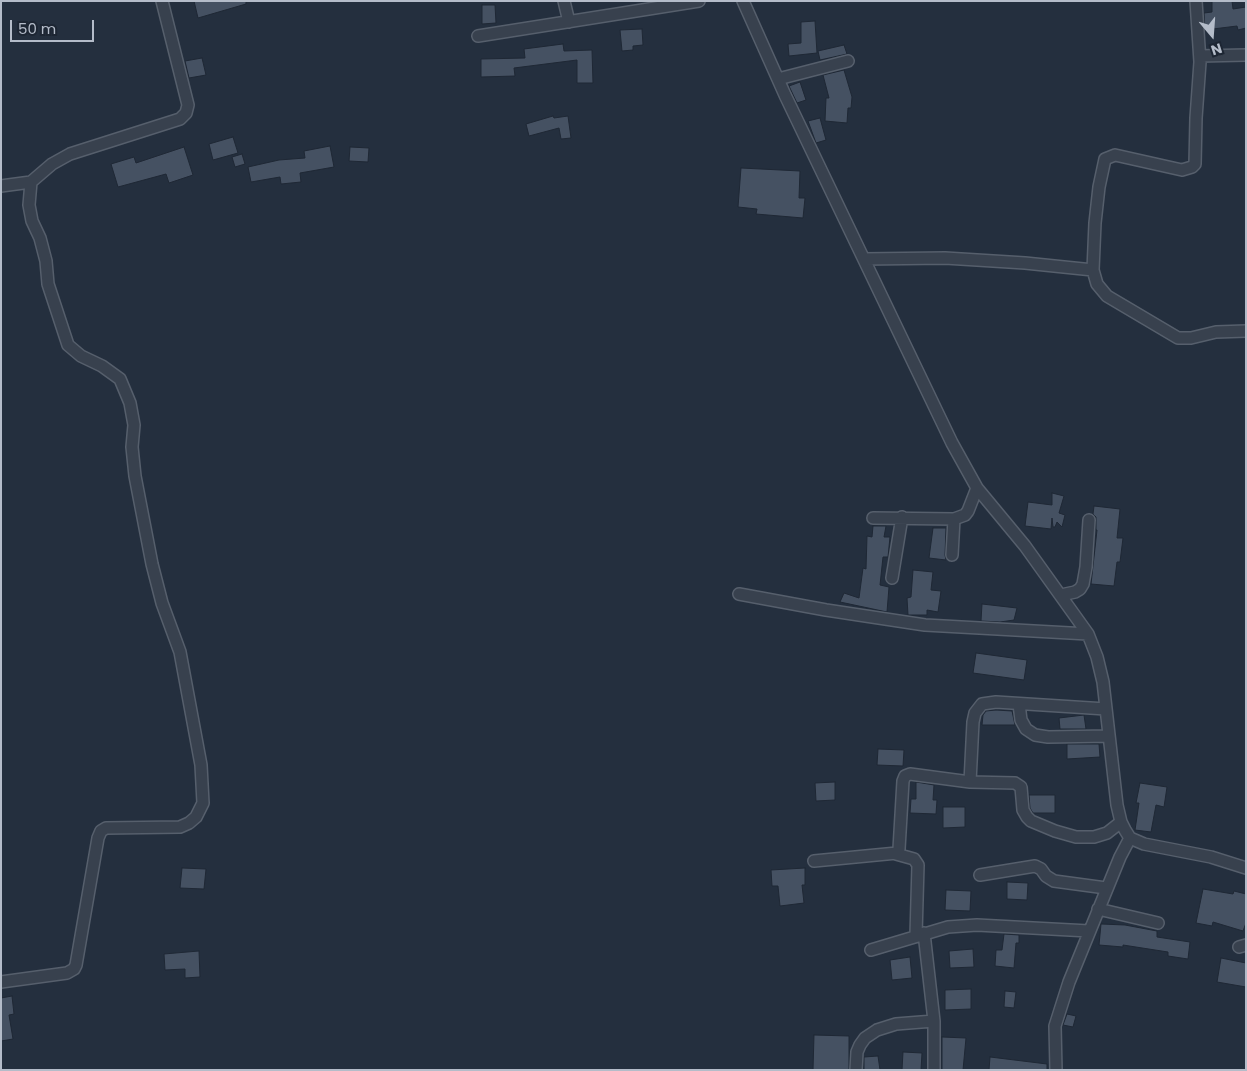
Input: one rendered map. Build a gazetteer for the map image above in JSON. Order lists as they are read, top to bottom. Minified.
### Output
{"scale_bar":"50 m","north":"bottom"}
